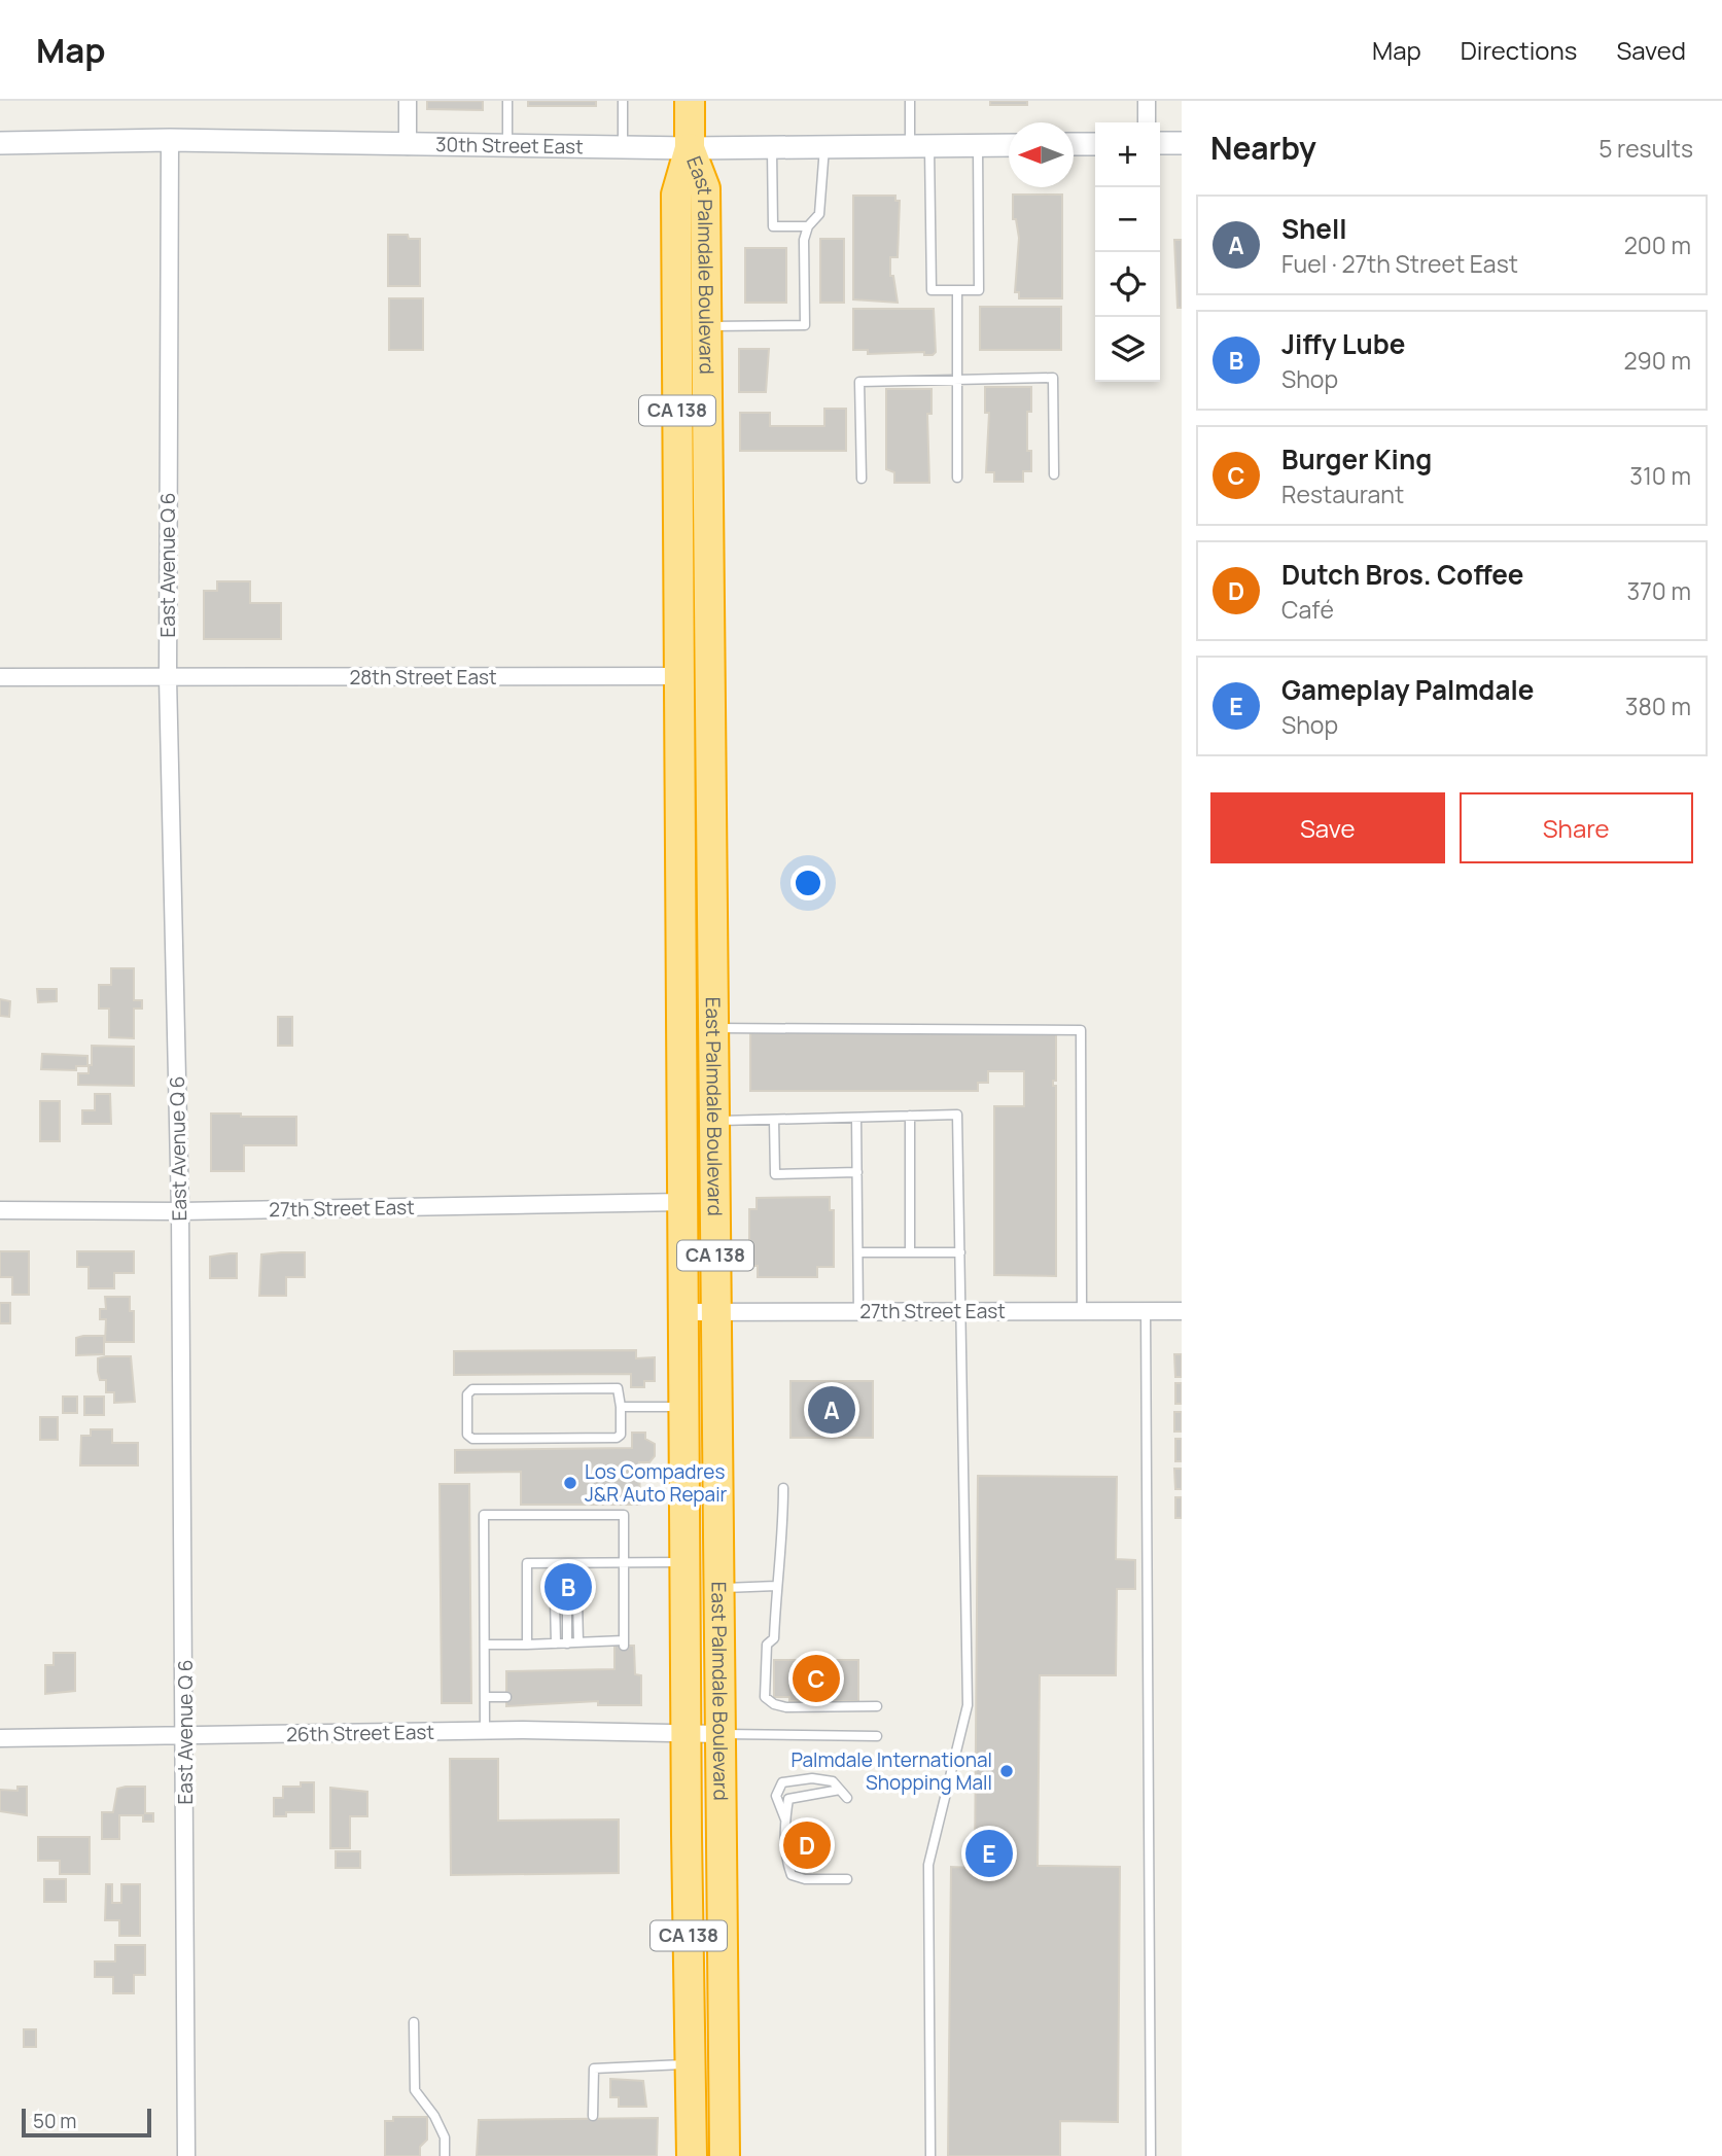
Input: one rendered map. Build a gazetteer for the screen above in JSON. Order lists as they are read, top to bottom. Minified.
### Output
{"streets":{"highway":["East Palmdale Boulevard","CA 138"],"street":["30th Street East","East Avenue Q 6","28th Street East","27th Street East","26th Street East"]},"crossings":[["30th Street East","East Palmdale Boulevard"],["30th Street East","East Avenue Q 6"],["East Palmdale Boulevard","28th Street East"],["East Palmdale Boulevard","27th Street East"],["East Palmdale Boulevard","26th Street East"],["East Avenue Q 6","28th Street East"],["East Avenue Q 6","27th Street East"],["East Avenue Q 6","26th Street East"]],"places":["Los Compadres J&R Auto Repair","Palmdale International Shopping Mall"],"scale_bar":"50 m","north":"left","page":{"header":"Map","nav":["Map","Directions","Saved"],"heading":["Nearby","5 results"],"map_buttons":["+","−"],"list":[{"mark":"A","name":"Shell","note":"Fuel · 27th Street East","value":"200 m"},{"mark":"B","name":"Jiffy Lube","note":"Shop","value":"290 m"},{"mark":"C","name":"Burger King","note":"Restaurant","value":"310 m"},{"mark":"D","name":"Dutch Bros. Coffee","note":"Café","value":"370 m"},{"mark":"E","name":"Gameplay Palmdale","note":"Shop","value":"380 m"}],"buttons":["Save","Share"],"pins":["A","B","C","D","E"],"scale":"50 m"}}
